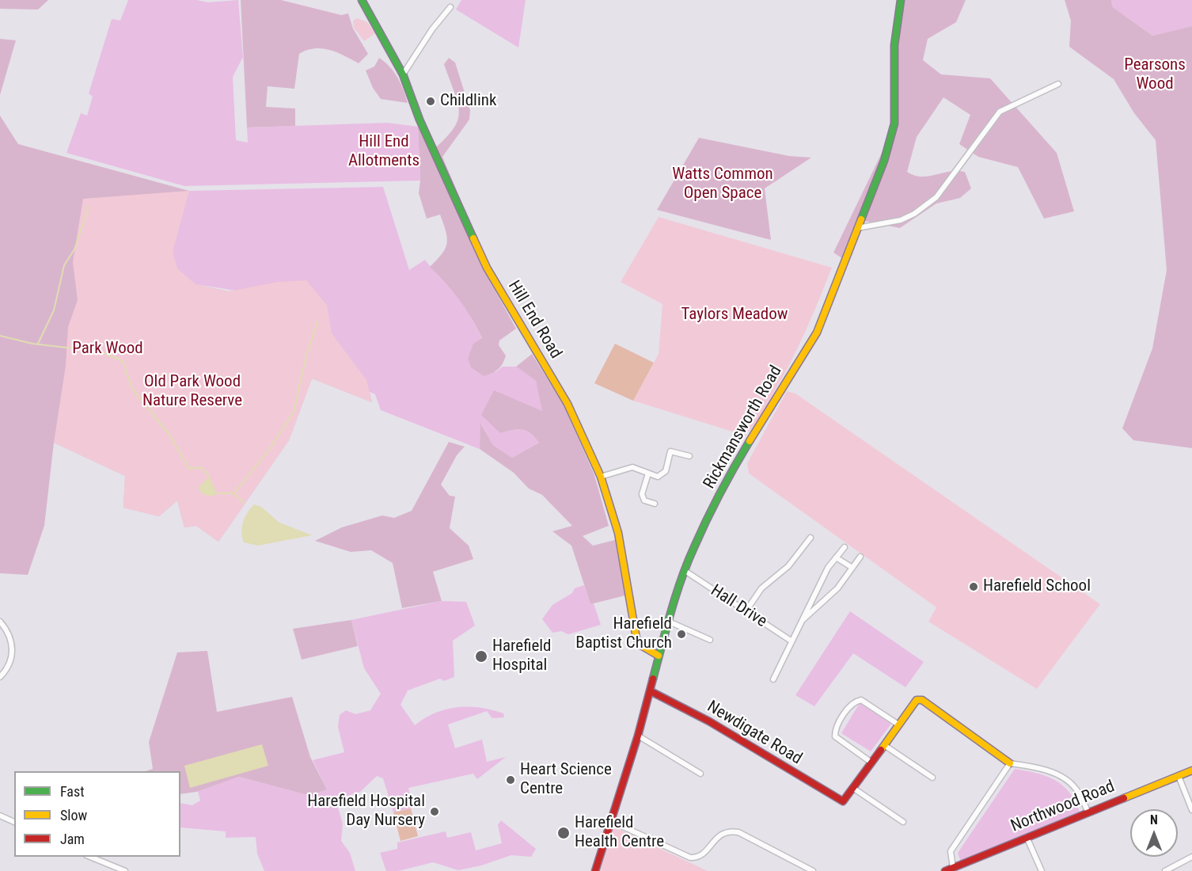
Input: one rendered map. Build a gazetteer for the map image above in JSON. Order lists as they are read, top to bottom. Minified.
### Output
{"streets":{"street":["Hill End Road","Rickmansworth Road","Hall Drive","Newdigate Road","Northwood Road"]},"crossings":[["Hill End Road","Rickmansworth Road"],["Rickmansworth Road","Hall Drive"],["Rickmansworth Road","Newdigate Road"]],"parks":["Pearsons Wood","Hill End Allotments","Watts Common Open Space","Taylors Meadow","Park Wood","Old Park Wood Nature Reserve"],"places":["Childlink","Harefield School","Harefield Baptist Church","Harefield Hospital","Heart Science Centre","Harefield Hospital Day Nursery","Harefield Health Centre"],"legend":["Fast","Slow","Jam"],"north":"top"}
